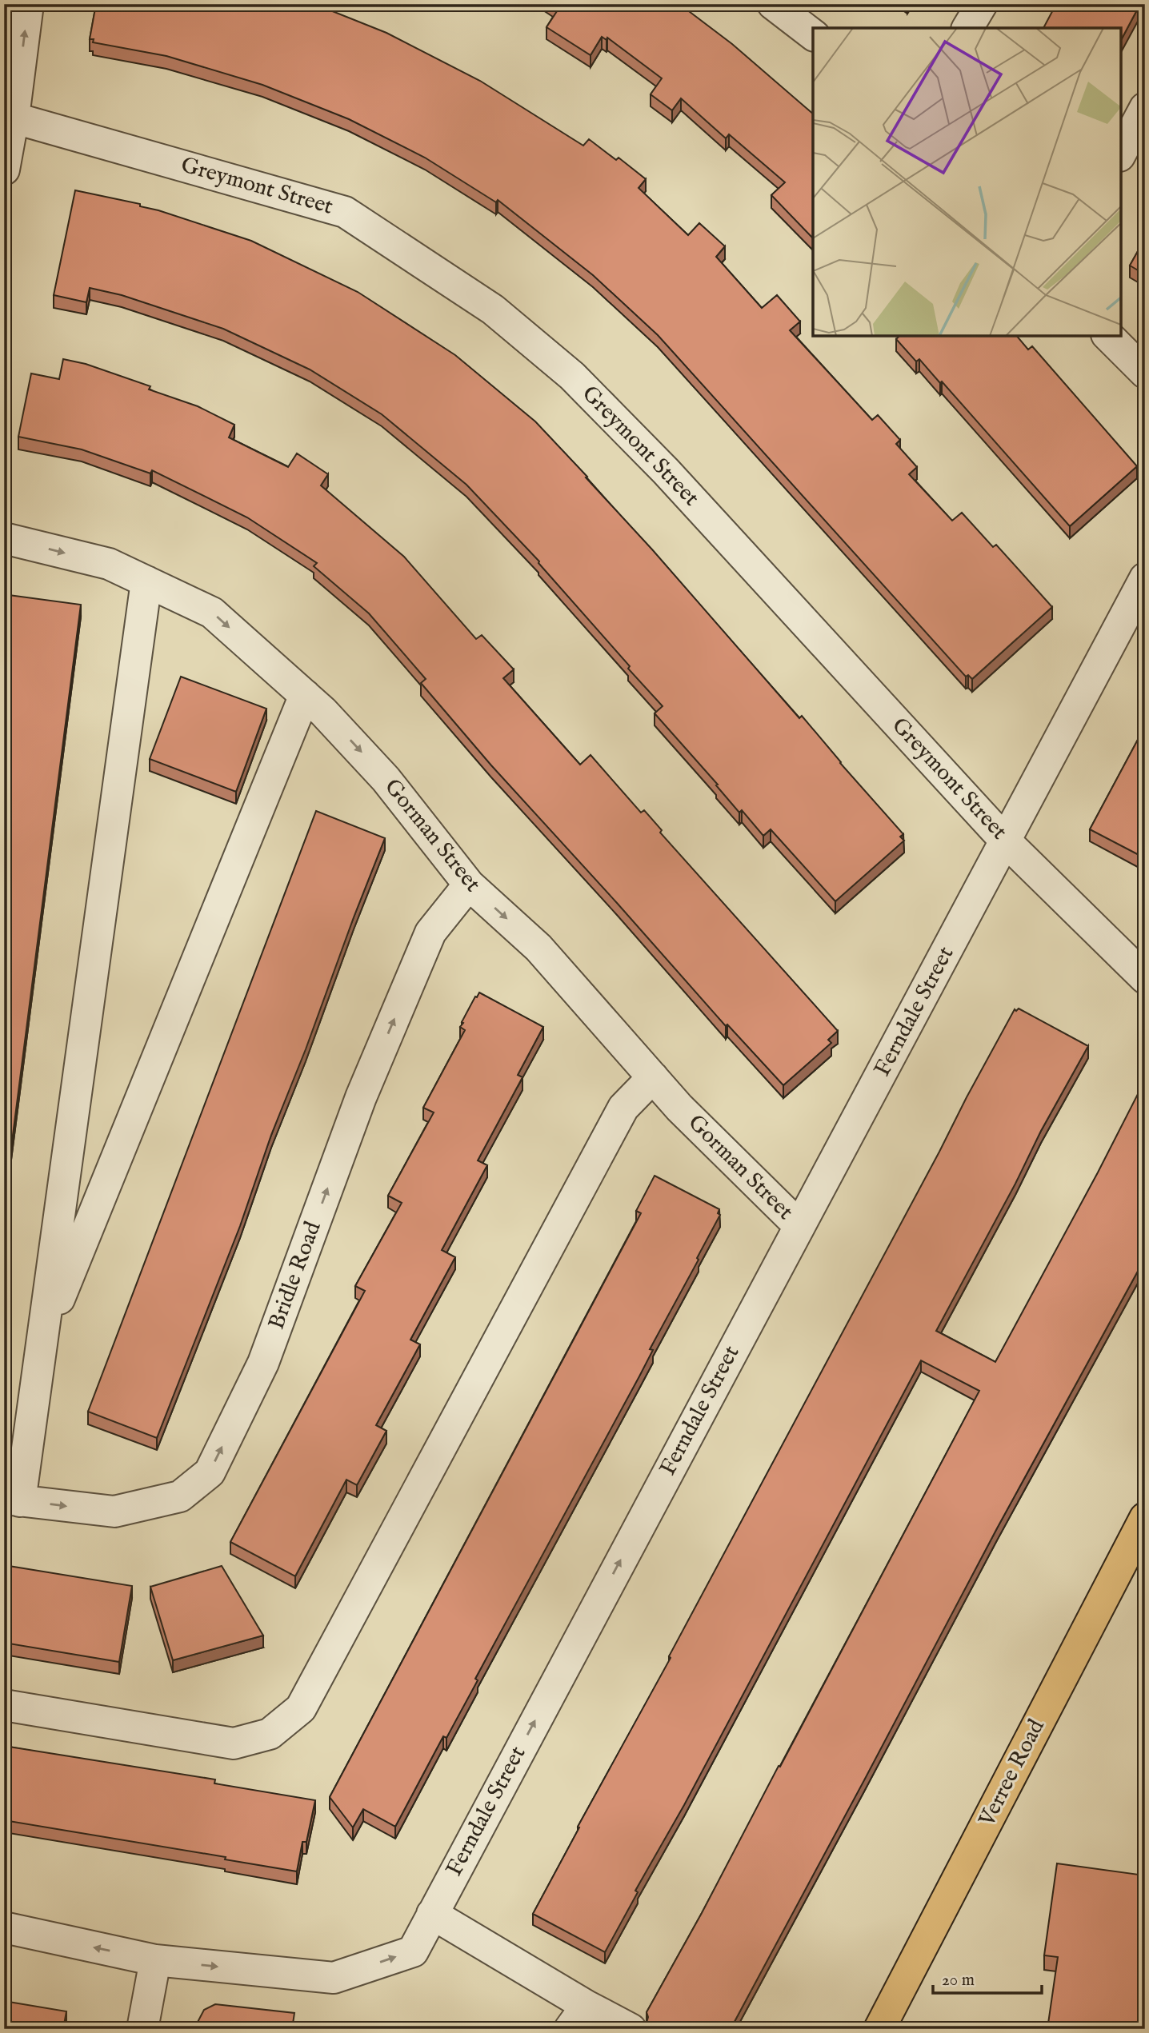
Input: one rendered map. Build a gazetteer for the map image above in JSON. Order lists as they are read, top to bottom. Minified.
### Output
{"streets":{"main road":["Verree Road"],"street":["Greymont Street","Gorman Street","Ferndale Street","Bridle Road"]},"crossings":[["Greymont Street","Ferndale Street"],["Gorman Street","Ferndale Street"],["Gorman Street","Bridle Road"]],"one_way":["Gorman Street"],"scale_bar":"20 m"}
